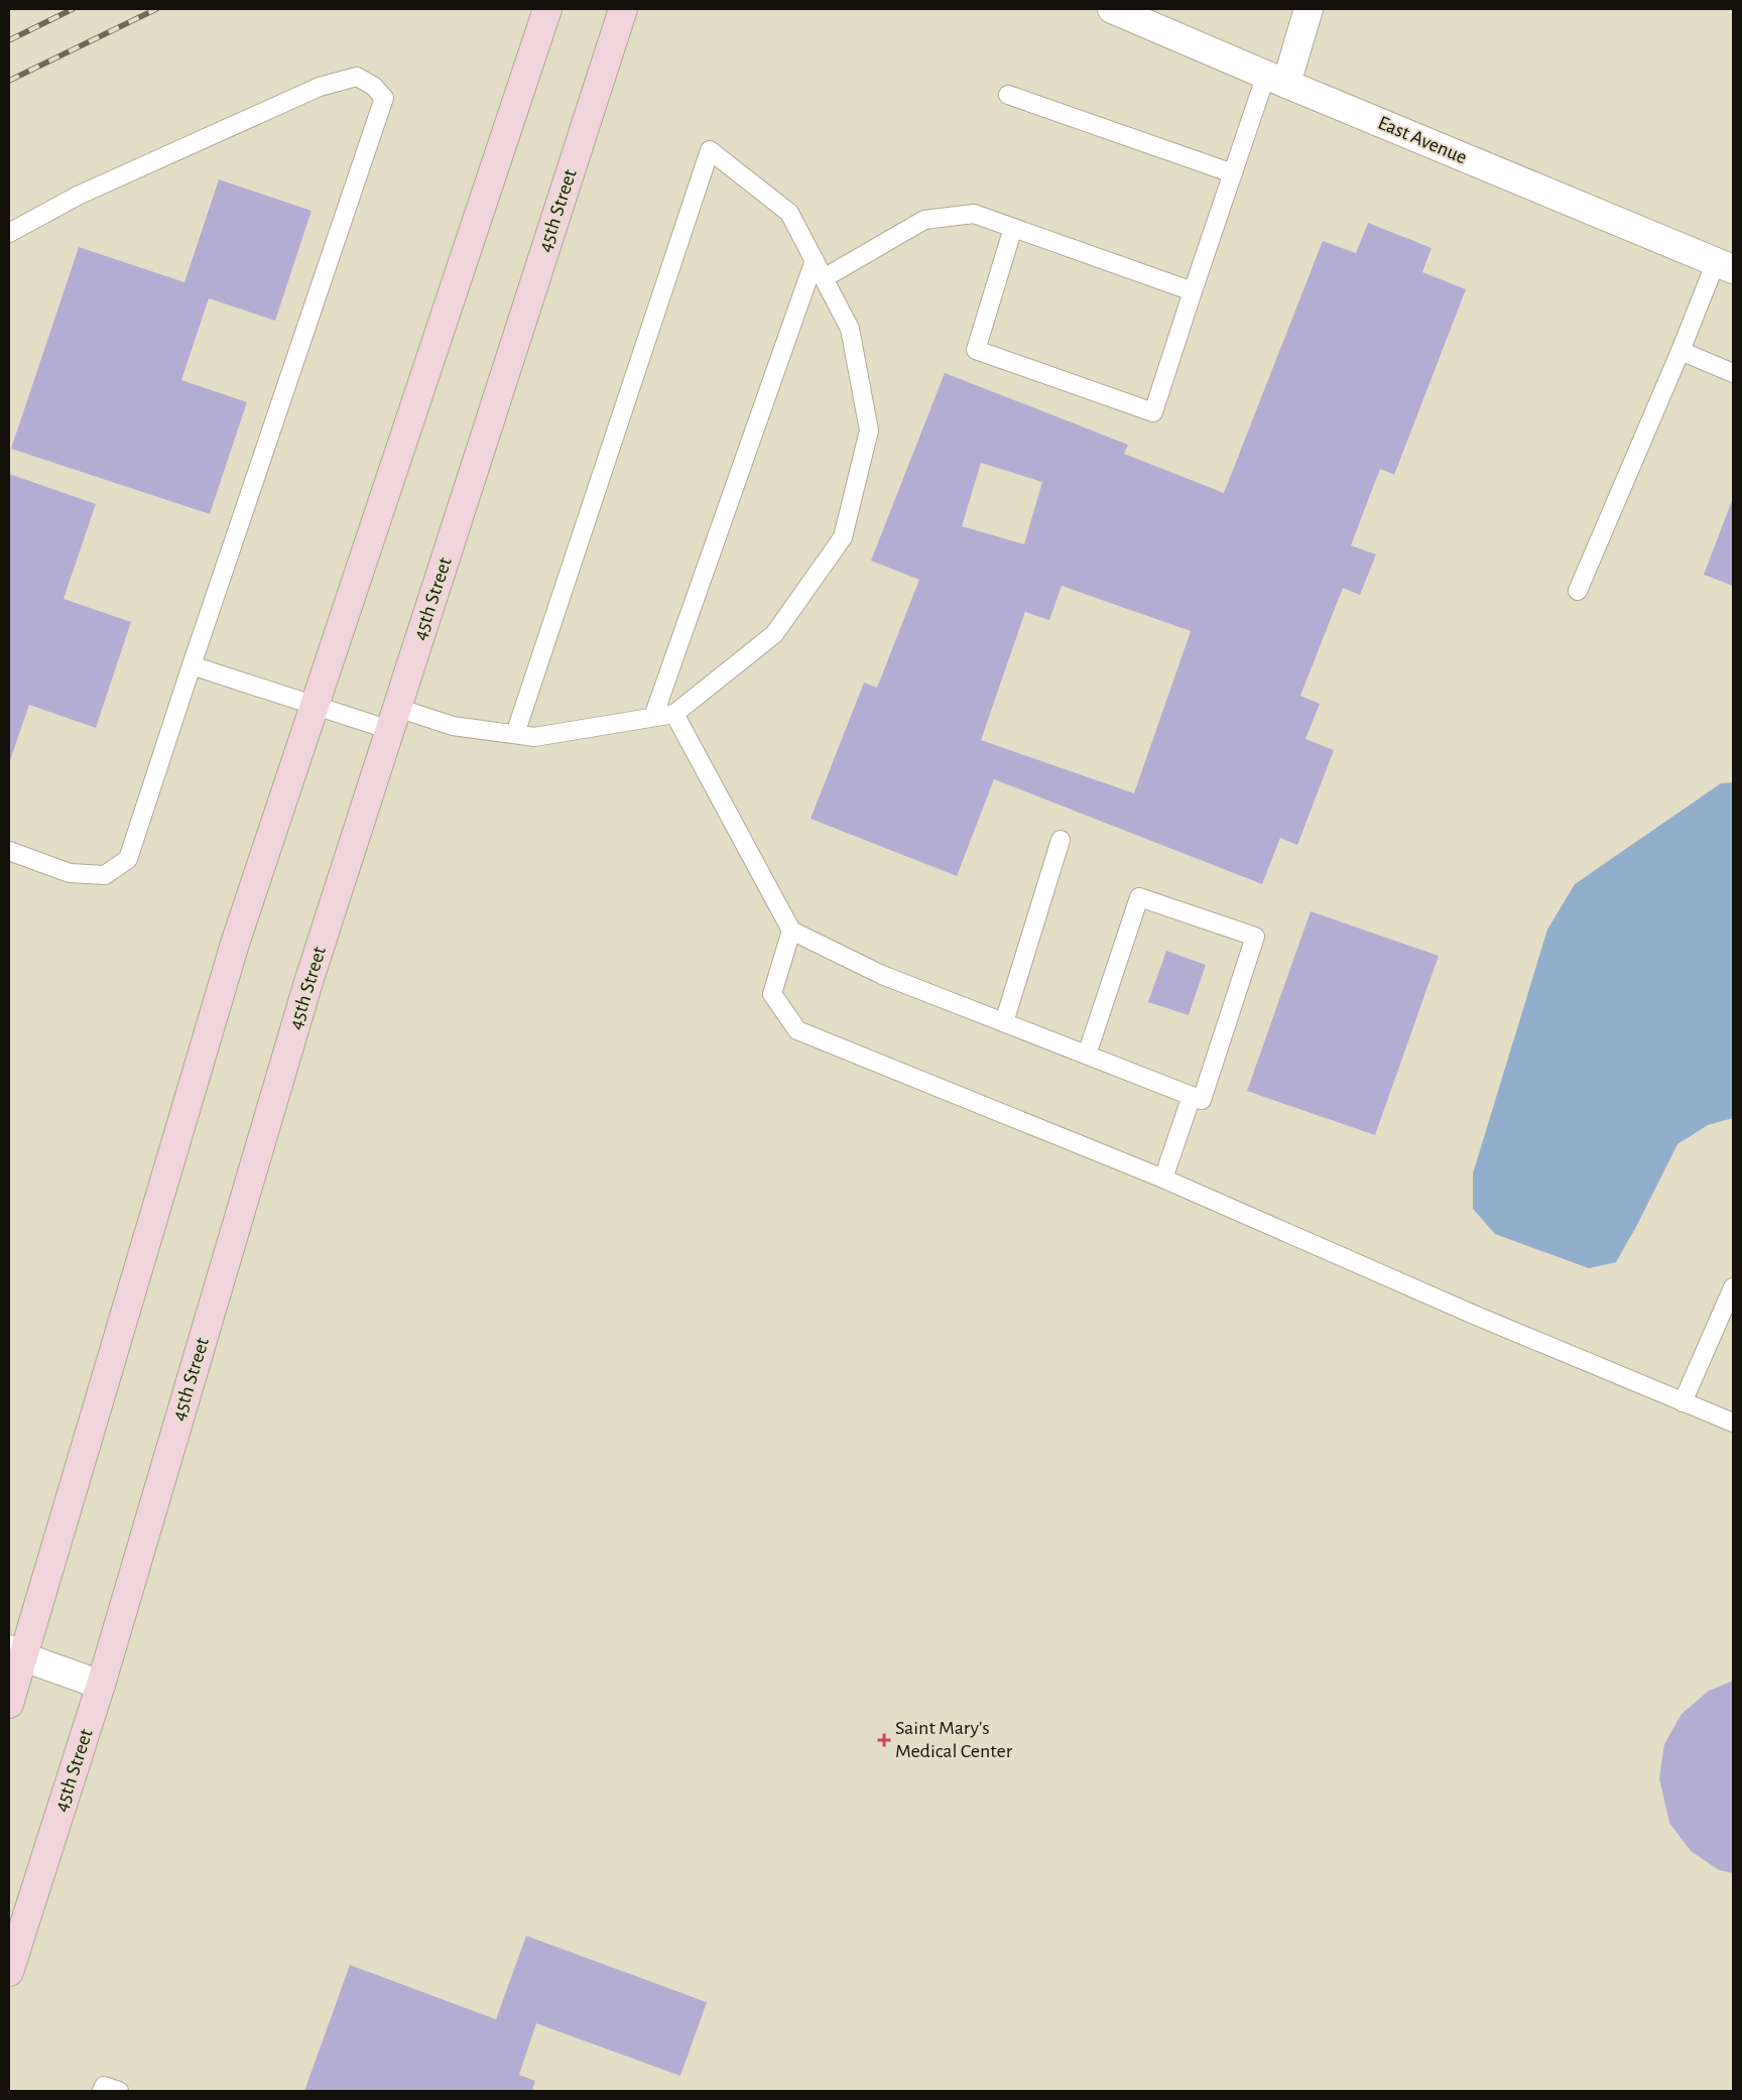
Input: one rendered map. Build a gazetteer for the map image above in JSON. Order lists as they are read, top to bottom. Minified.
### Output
{"streets":{"main road":["45th Street"],"street":["East Avenue"]},"places":{"health":["Saint Mary's Medical Center"]}}
